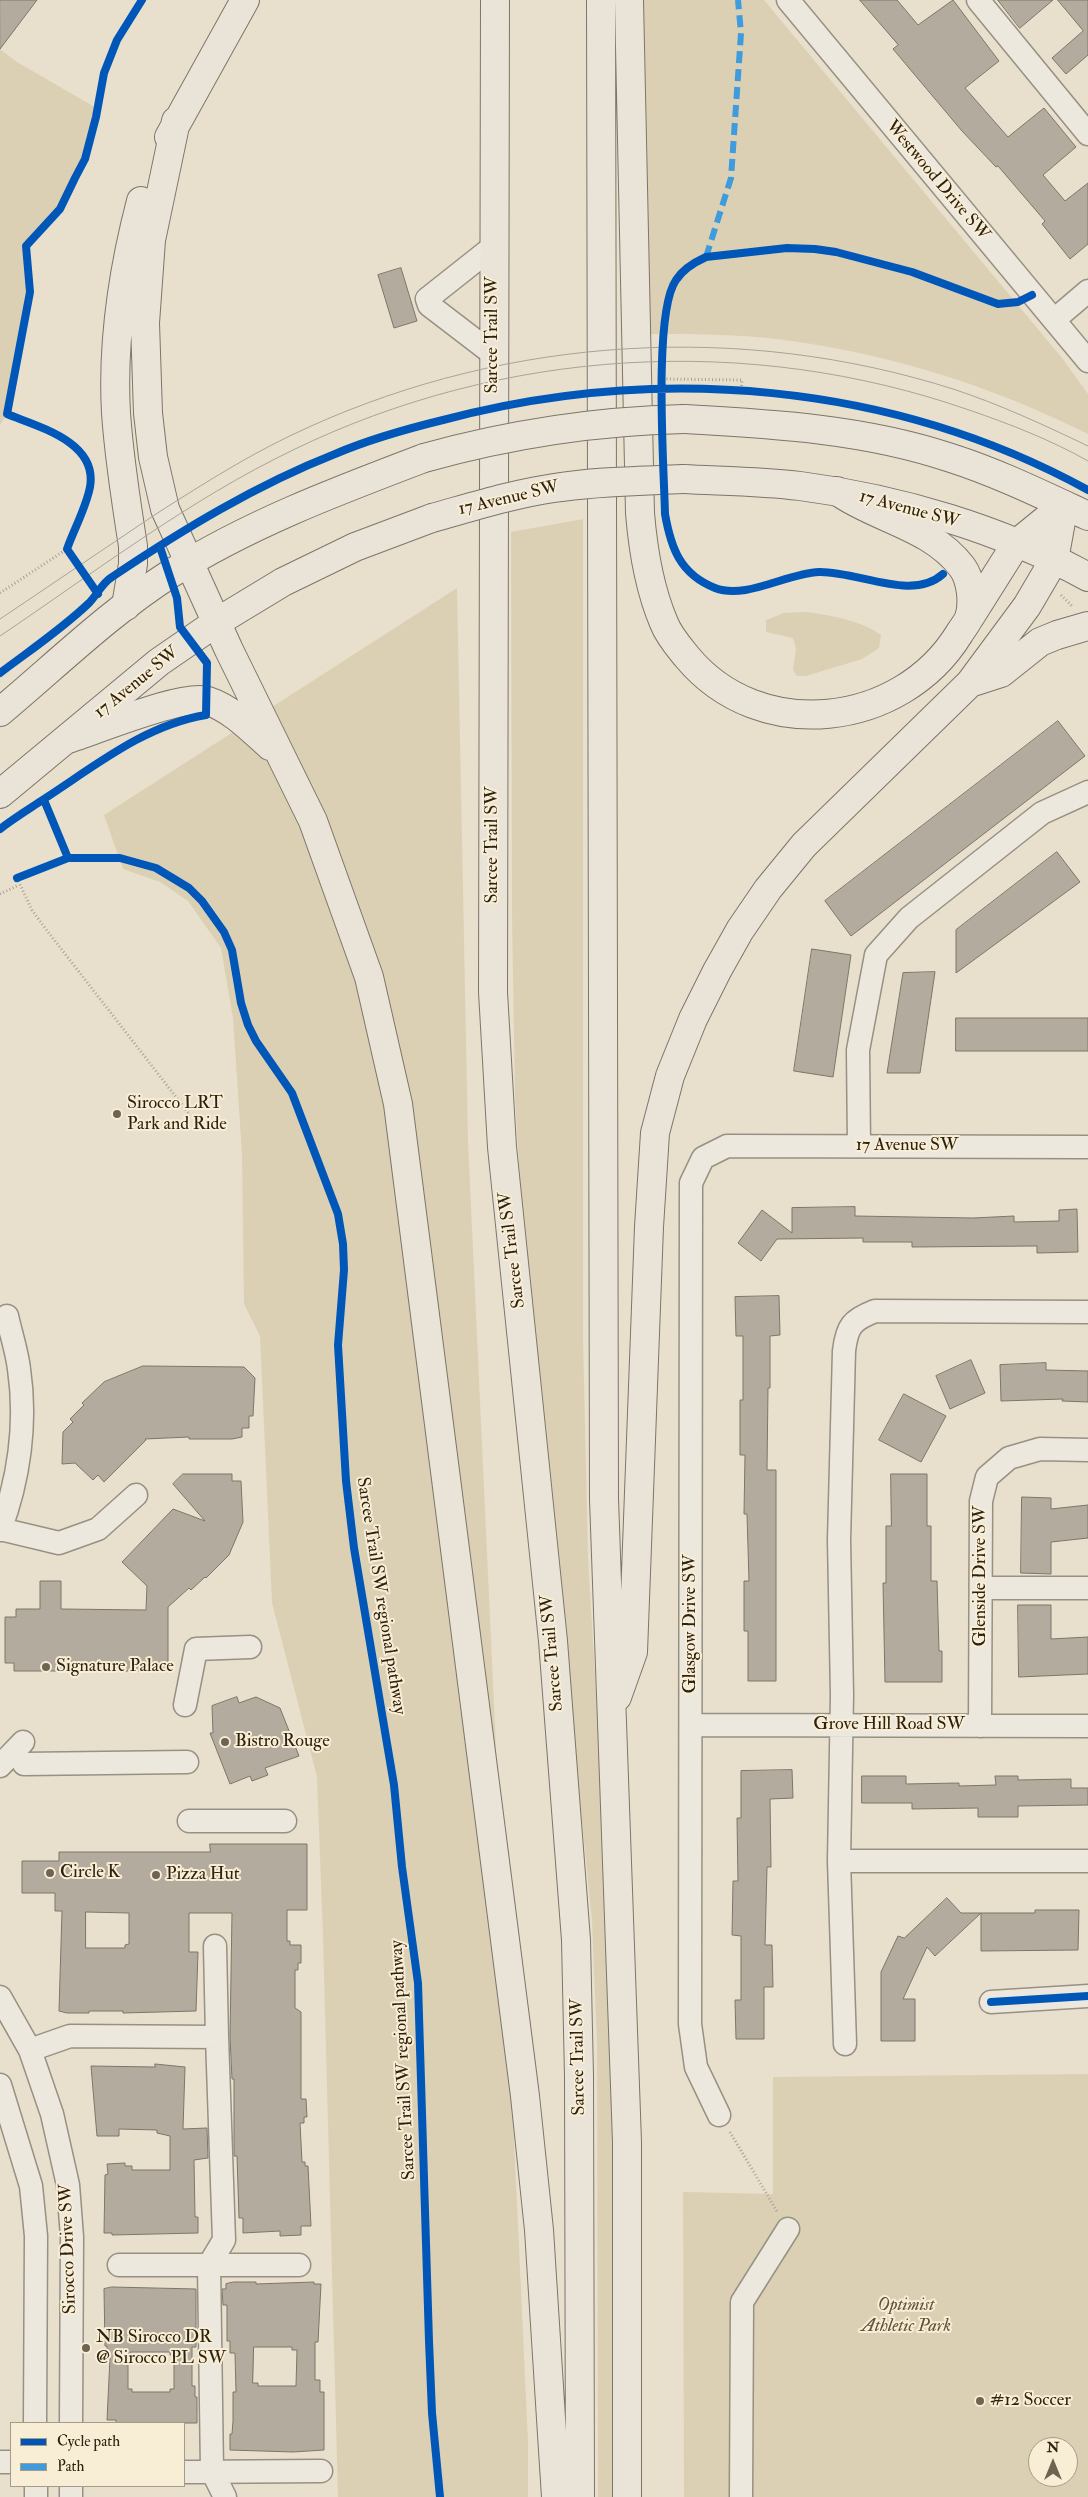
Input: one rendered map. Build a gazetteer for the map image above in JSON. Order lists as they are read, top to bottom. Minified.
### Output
{"streets":{"main road":["Sarcee Trail SW","17 Avenue SW"],"street":["Westwood Drive SW","Glenside Drive SW","Glasgow Drive SW","Grove Hill Road SW","Sirocco Drive SW"],"cycle path":["Sarcee Trail SW regional pathway"]},"crossings":[["17 Avenue SW","Glasgow Drive SW"],["Glenside Drive SW","Grove Hill Road SW"],["Glasgow Drive SW","Grove Hill Road SW"]],"parks":["Optimist Athletic Park"],"places":["Sirocco LRT Park and Ride","Signature Palace","Bistro Rouge","Circle K","Pizza Hut","NB Sirocco DR @ Sirocco PL SW","#12 Soccer"],"legend":["Cycle path","Path"],"north":"top"}
